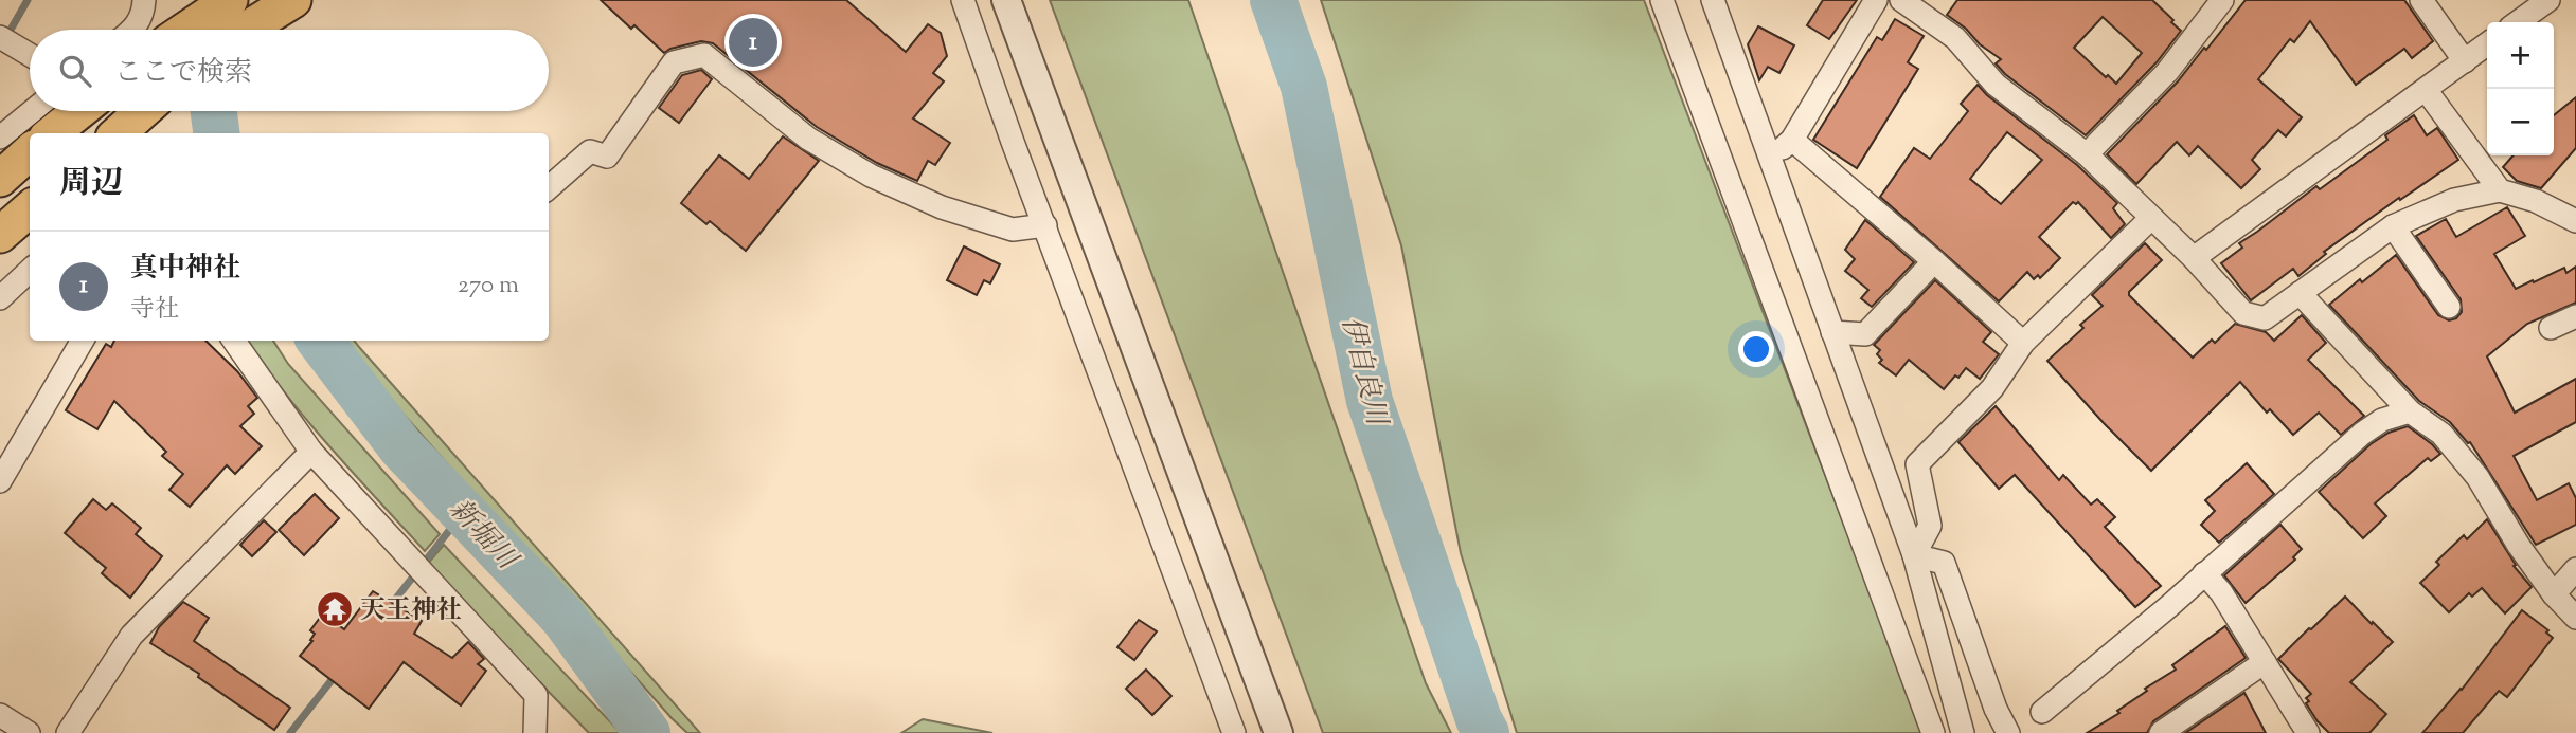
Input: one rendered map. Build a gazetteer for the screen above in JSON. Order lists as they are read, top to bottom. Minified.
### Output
{"water":["伊自良川","新堀川"],"places":{"temple":["天王神社"]},"page":{"pins":"1","map_buttons":["+","−"],"search":"ここで検索","heading":"周辺","list":[{"mark":"1","name":"真中神社","note":"寺社","value":"270 m"}]}}
